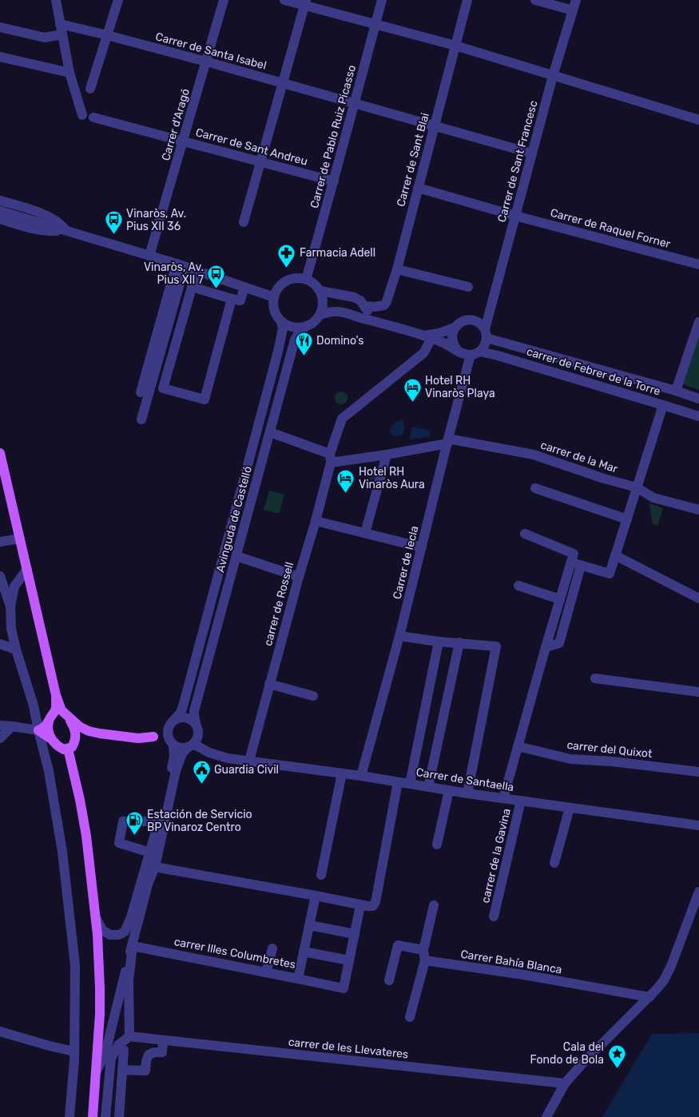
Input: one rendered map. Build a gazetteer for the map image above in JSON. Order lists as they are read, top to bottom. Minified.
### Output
{"streets":{"street":["Carrer de Santa Isabel","Carrer d'Aragó","Carrer de Pablo Ruiz Picasso","Carrer de Sant Andreu","Carrer de Sant Blai","Carrer de Sant Francesc","Carrer de Raquel Forner","carrer de Febrer de la Torre","carrer de la Mar","Avinguda de Castelló","Carrer de Iecla","carrer de Rossell","carrer del Quixot","Carrer de Santaella","carrer de la Gavina","carrer Illes Columbretes","Carrer Bahía Blanca","carrer de les Llevateres"]},"crossings":[["Carrer de Santa Isabel","Carrer d'Aragó"],["Carrer de Santa Isabel","Carrer de Pablo Ruiz Picasso"],["Carrer de Santa Isabel","Carrer de Sant Blai"],["Carrer de Santa Isabel","Carrer de Sant Francesc"],["Carrer d'Aragó","Carrer de Sant Andreu"],["Carrer de Pablo Ruiz Picasso","Carrer de Sant Andreu"],["Carrer de Pablo Ruiz Picasso","Avinguda de Castelló"],["Carrer de Sant Blai","Carrer de Raquel Forner"],["Carrer de Sant Francesc","Carrer de Raquel Forner"],["Carrer de Sant Francesc","carrer de Febrer de la Torre"],["Carrer de Sant Francesc","Carrer de Iecla"],["carrer de Febrer de la Torre","Carrer de Iecla"],["carrer de la Mar","Avinguda de Castelló"],["carrer de la Mar","Carrer de Iecla"],["carrer de la Mar","carrer de Rossell"],["Avinguda de Castelló","Carrer de Santaella"],["Carrer de Iecla","Carrer de Santaella"],["carrer de Rossell","Carrer de Santaella"],["Carrer de Santaella","carrer de la Gavina"]],"places":{"bus stop":["Vinaròs, Av. Pius XII 36","Vinaròs, Av. Pius XII 7"],"pharmacy":["Farmacia Adell"],"restaurant":["Domino's"],"hotel":["Hotel RH Vinaròs Playa","Hotel RH Vinaròs Aura"],"public building":["Guardia Civil"],"fuel station":["Estación de Servicio BP Vinaroz Centro"],"place":["Cala del Fondo de Bola"]}}
